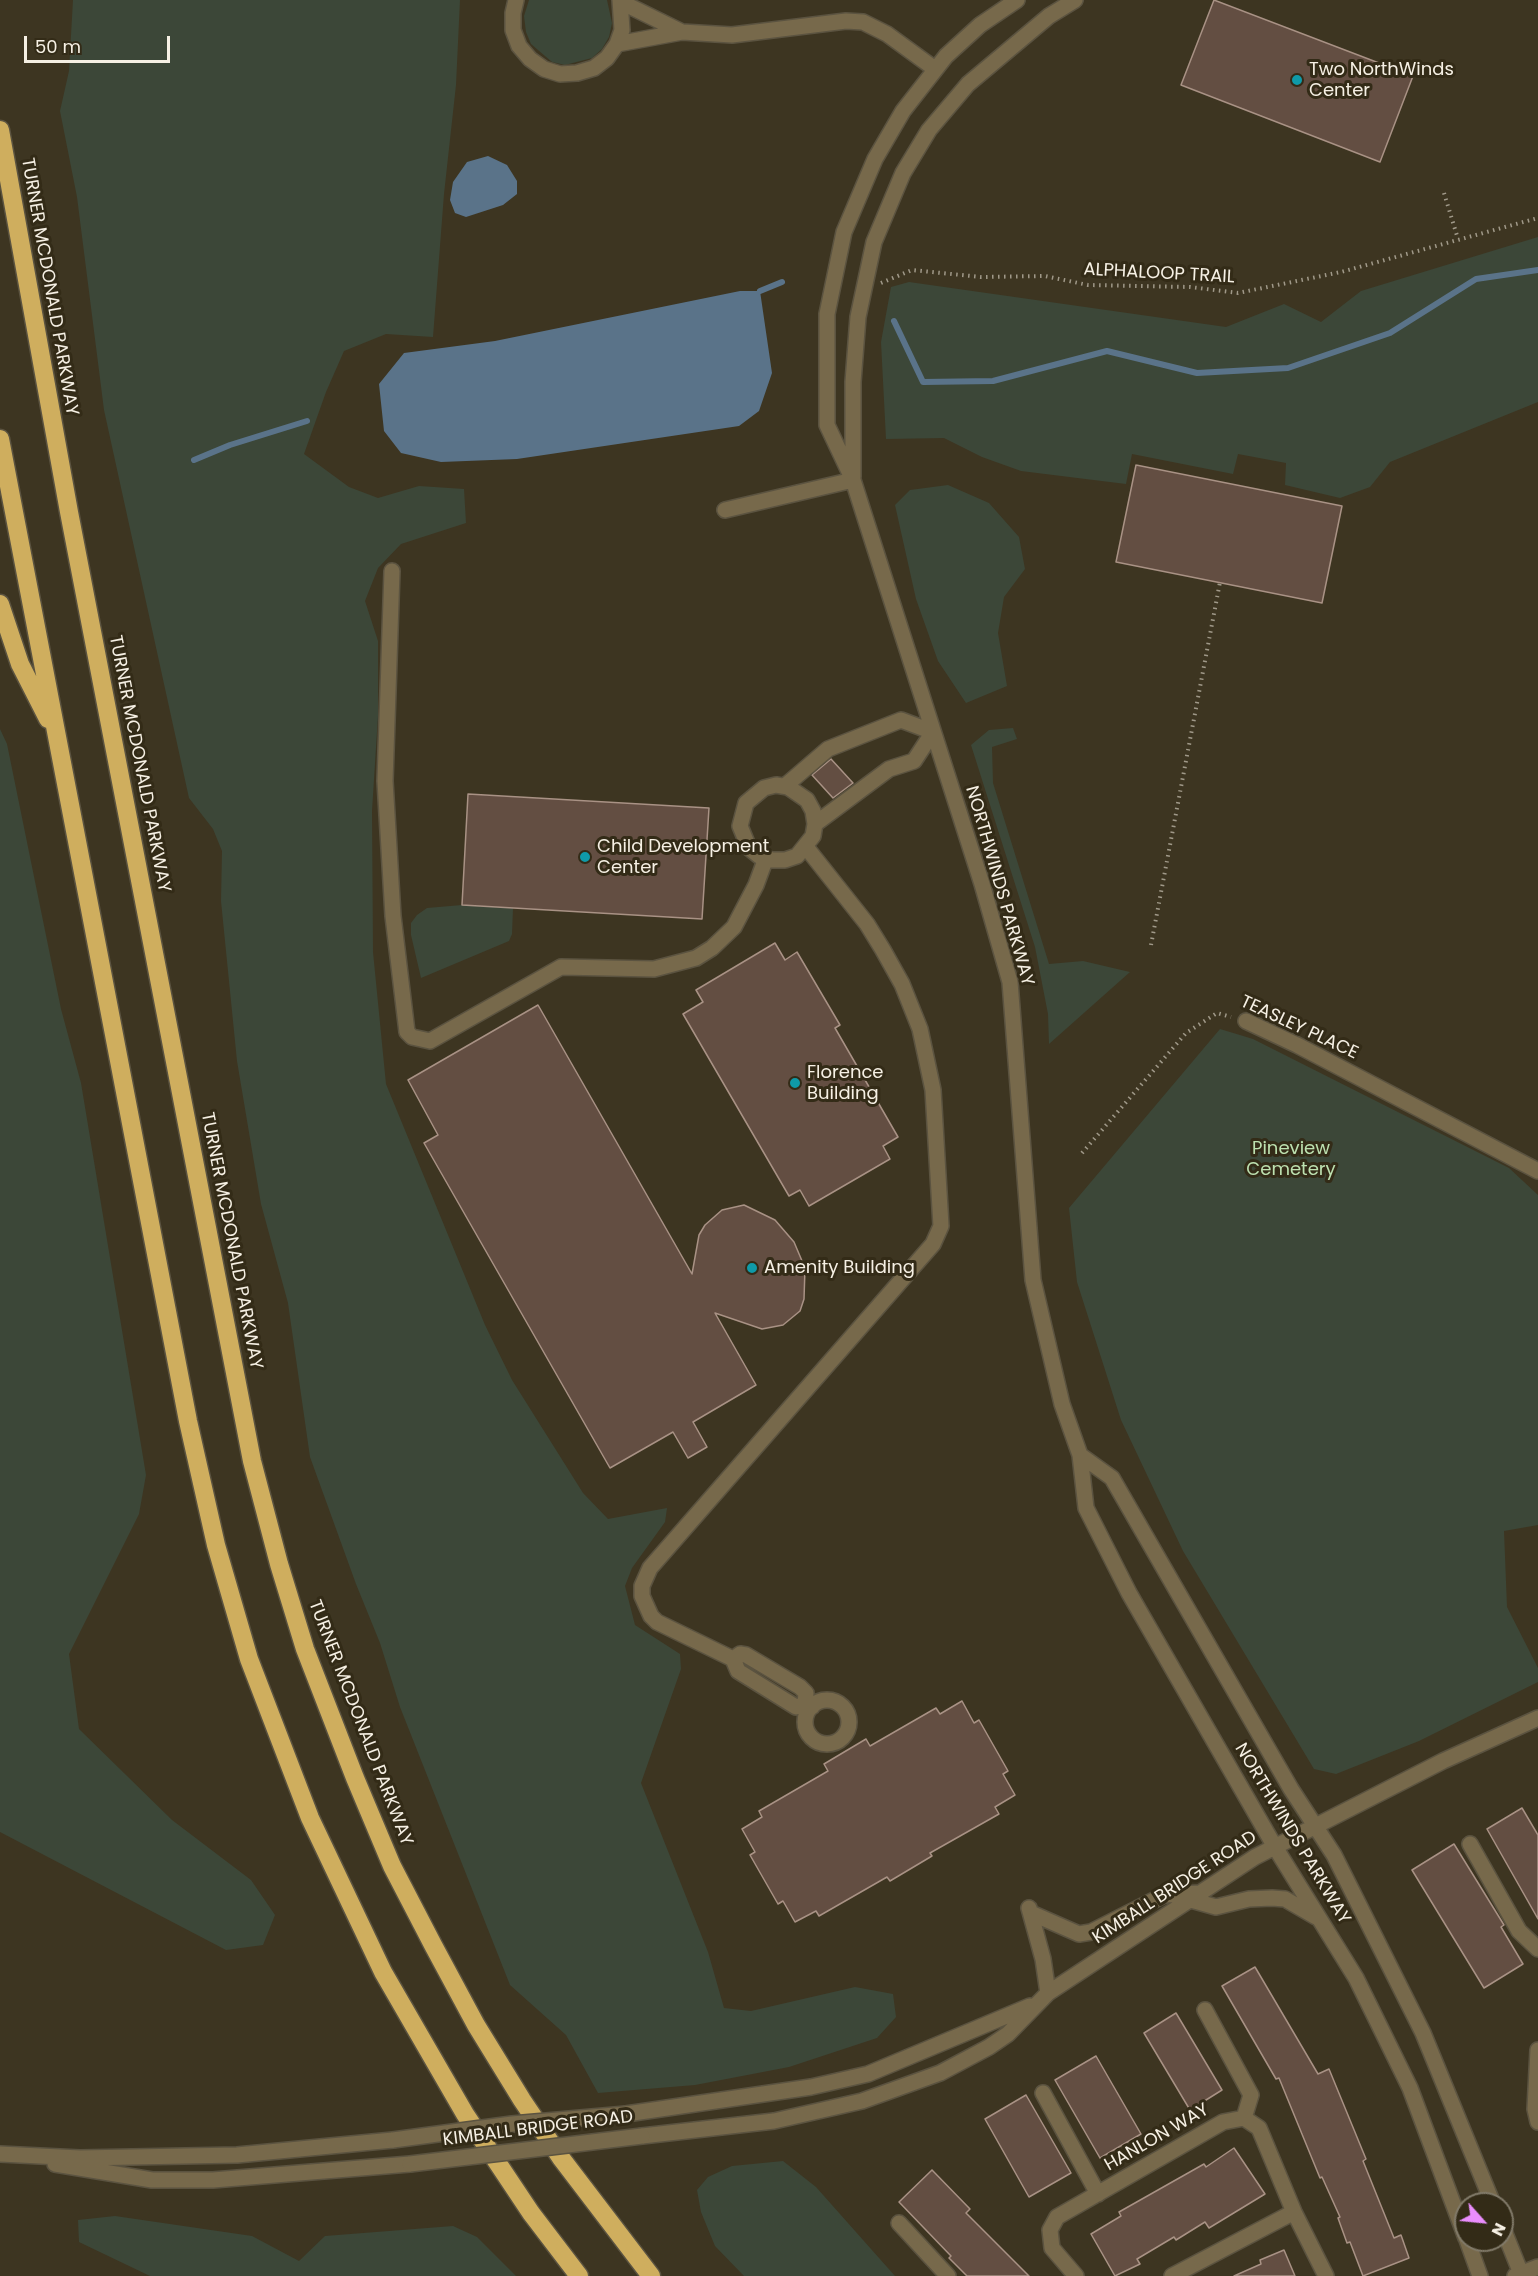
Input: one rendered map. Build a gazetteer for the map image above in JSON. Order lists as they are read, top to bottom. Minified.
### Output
{"streets":{"highway":["TURNER MCDONALD PARKWAY"],"street":["NORTHWINDS PARKWAY","TEASLEY PLACE","KIMBALL BRIDGE ROAD","HANLON WAY"],"path":["ALPHALOOP TRAIL"]},"crossings":[["NORTHWINDS PARKWAY","KIMBALL BRIDGE ROAD"]],"parks":["Pineview Cemetery"],"places":["Two NorthWinds Center","Child Development Center","Florence Building","Amenity Building"],"scale_bar":"50 m","north":"bottom right"}
